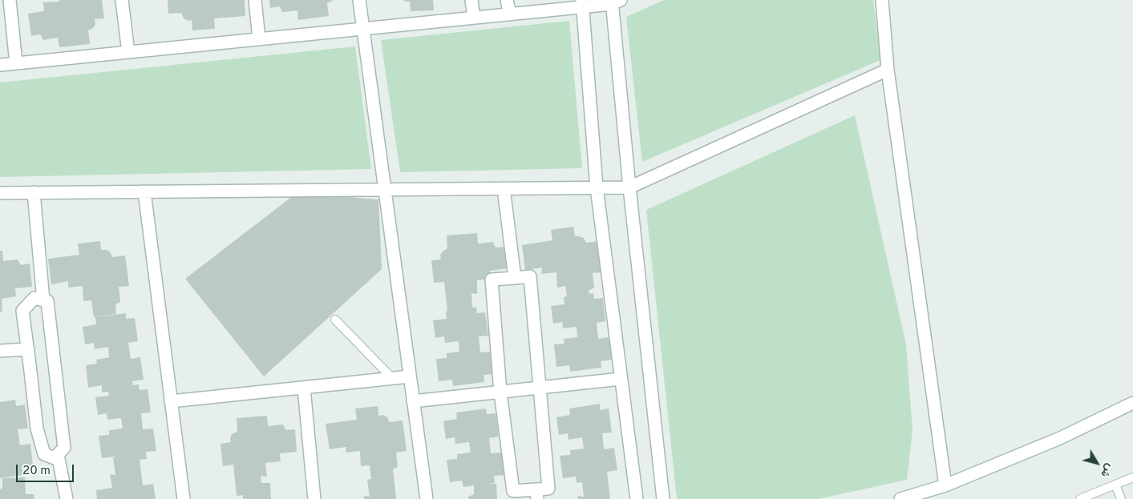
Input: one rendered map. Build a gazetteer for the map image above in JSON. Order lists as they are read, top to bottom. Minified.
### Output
{"scale_bar":"20 m","north":"bottom right"}
